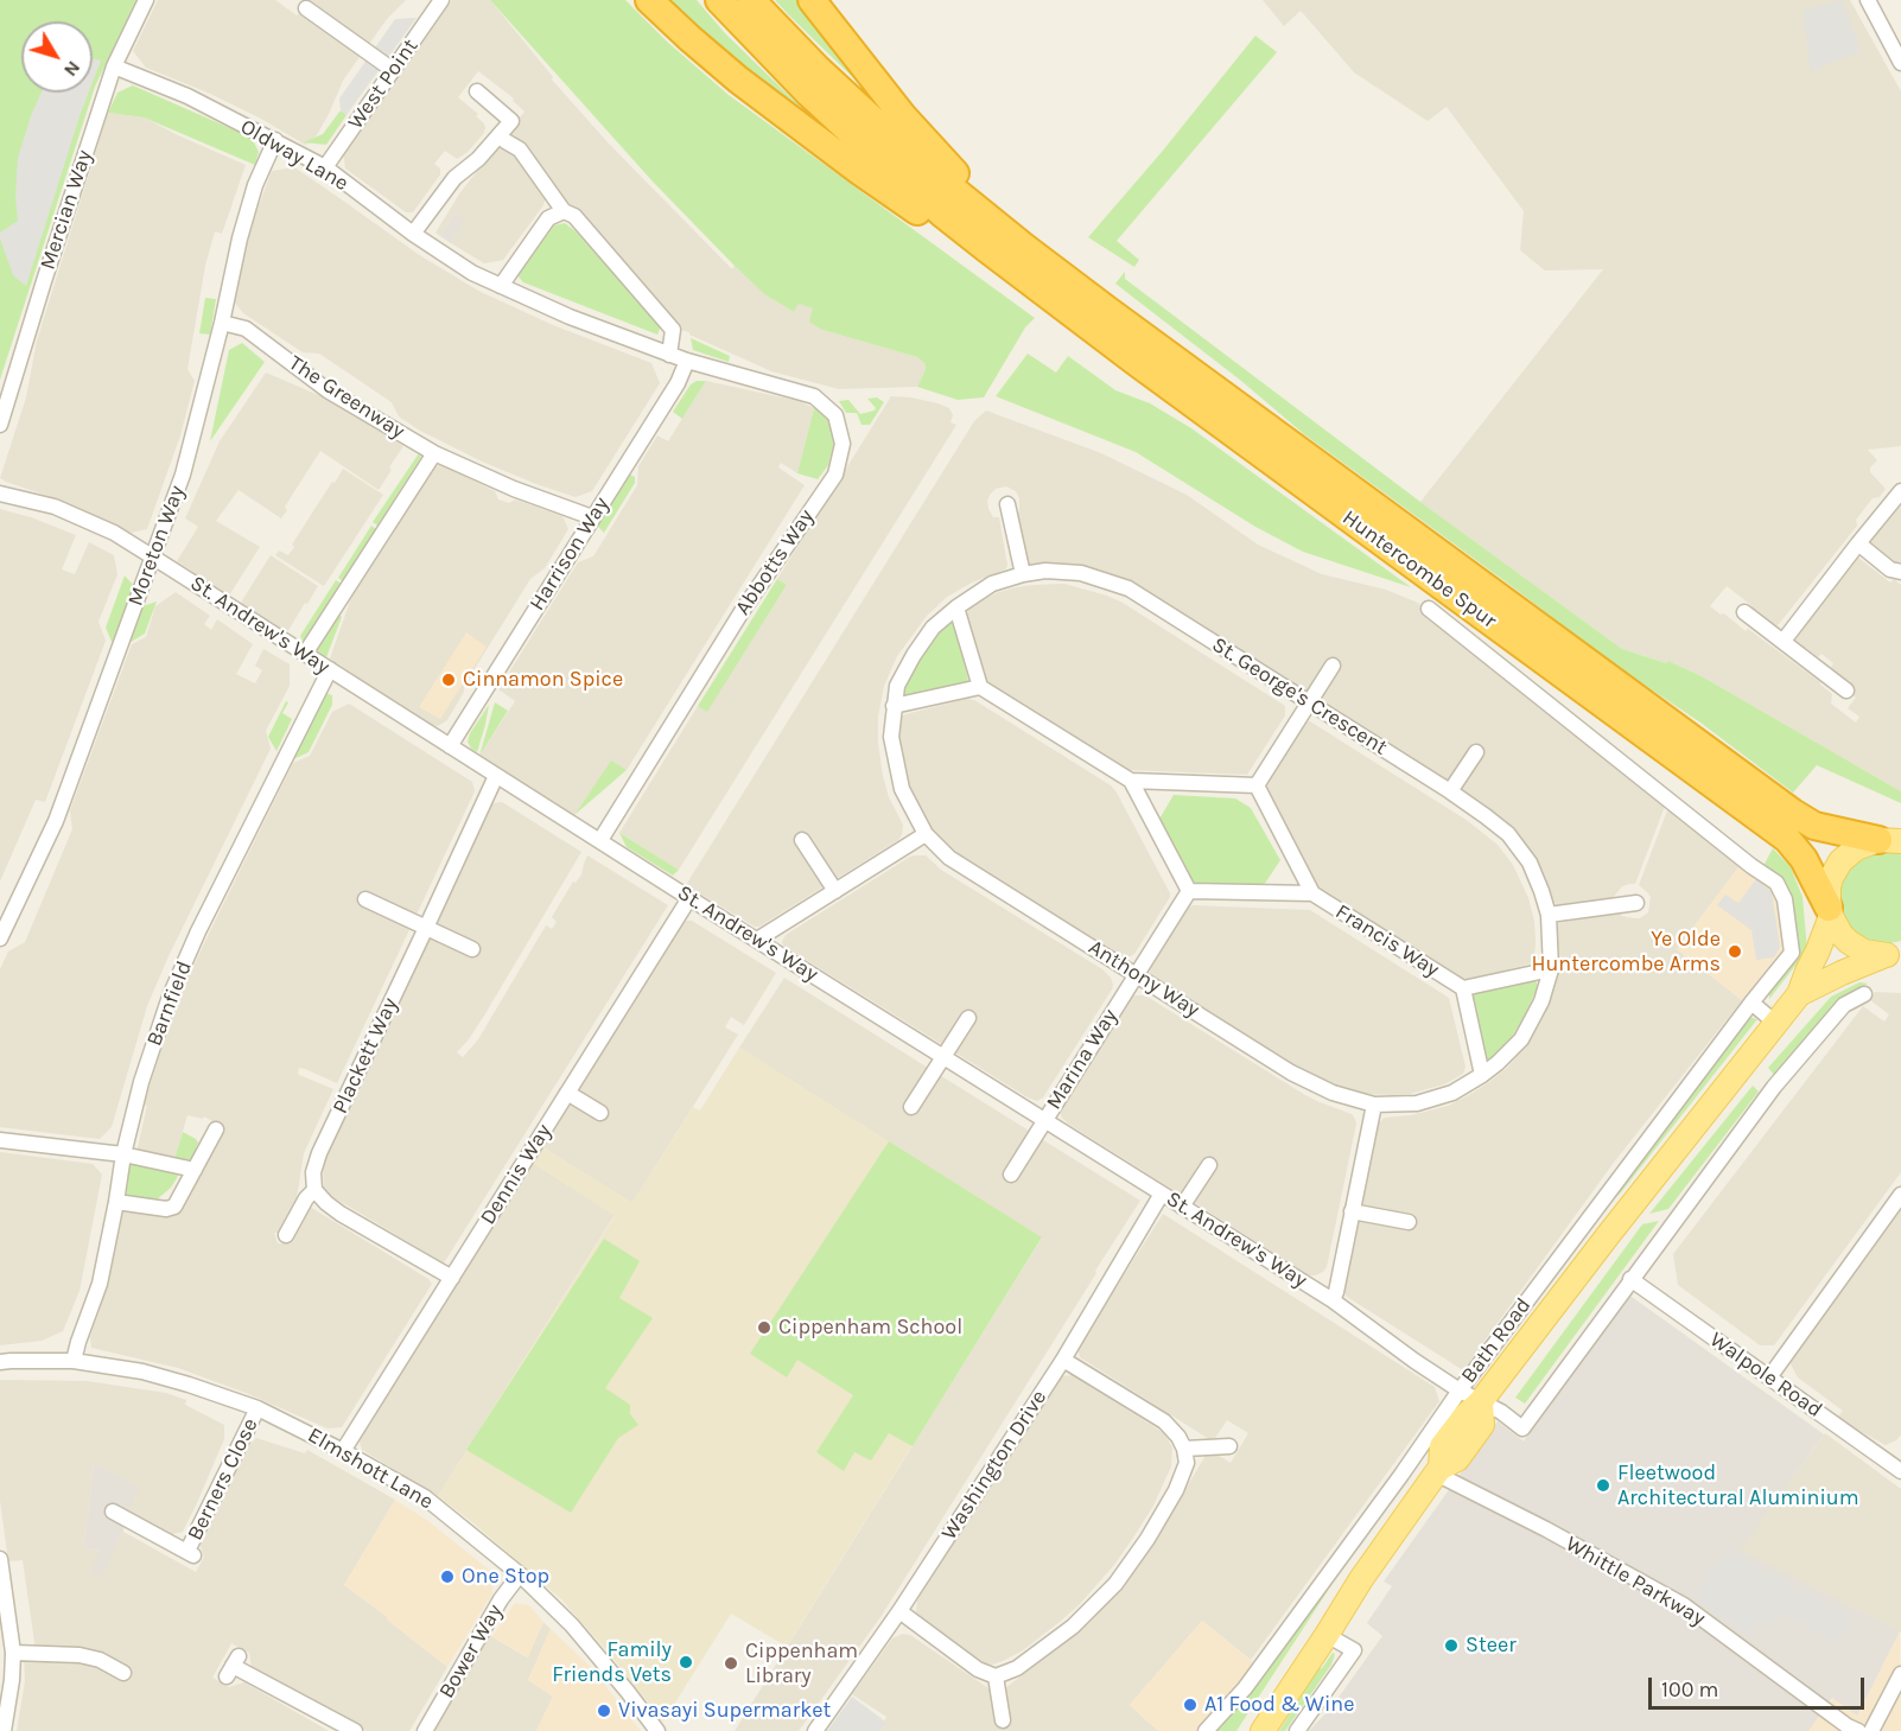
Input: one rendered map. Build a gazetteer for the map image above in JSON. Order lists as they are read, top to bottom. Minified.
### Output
{"streets":{"highway":["Huntercombe Spur"],"main road":["Bath Road"],"street":["West Point","Oldway Lane","Mercian Way","The Greenway","Moreton Way","Harrison Way","Abbotts Way","St. Andrew's Way","St. George's Crescent","Francis Way","Anthony Way","Barnfield","Plackett Way","Marina Way","Dennis Way","Walpole Road","Washington Drive","Elmshott Lane","Berners Close","Whittle Parkway","Bower Way"]},"crossings":[["West Point","Oldway Lane"],["Oldway Lane","Mercian Way"],["Oldway Lane","Moreton Way"],["Oldway Lane","Harrison Way"],["Oldway Lane","Abbotts Way"],["The Greenway","Moreton Way"],["The Greenway","Harrison Way"],["Moreton Way","St. Andrew's Way"],["Harrison Way","Abbotts Way"],["Harrison Way","St. Andrew's Way"],["Abbotts Way","St. Andrew's Way"],["Huntercombe Spur","Bath Road"],["St. Andrew's Way","Barnfield"],["St. Andrew's Way","Plackett Way"],["St. Andrew's Way","Marina Way"],["St. Andrew's Way","Dennis Way"],["St. Andrew's Way","Bath Road"],["St. Andrew's Way","Walpole Road"],["St. Andrew's Way","Washington Drive"],["St. George's Crescent","Anthony Way"],["Anthony Way","Marina Way"],["Barnfield","Elmshott Lane"],["Dennis Way","Elmshott Lane"],["Bath Road","Whittle Parkway"],["Elmshott Lane","Berners Close"],["Elmshott Lane","Bower Way"]],"places":["Cinnamon Spice","Ye Olde Huntercombe Arms","Cippenham School","Fleetwood Architectural Aluminium","One Stop","Steer","Family Friends Vets","Cippenham Library","A1 Food & Wine","Vivasayi Supermarket"],"scale_bar":"100 m","north":"bottom right"}
